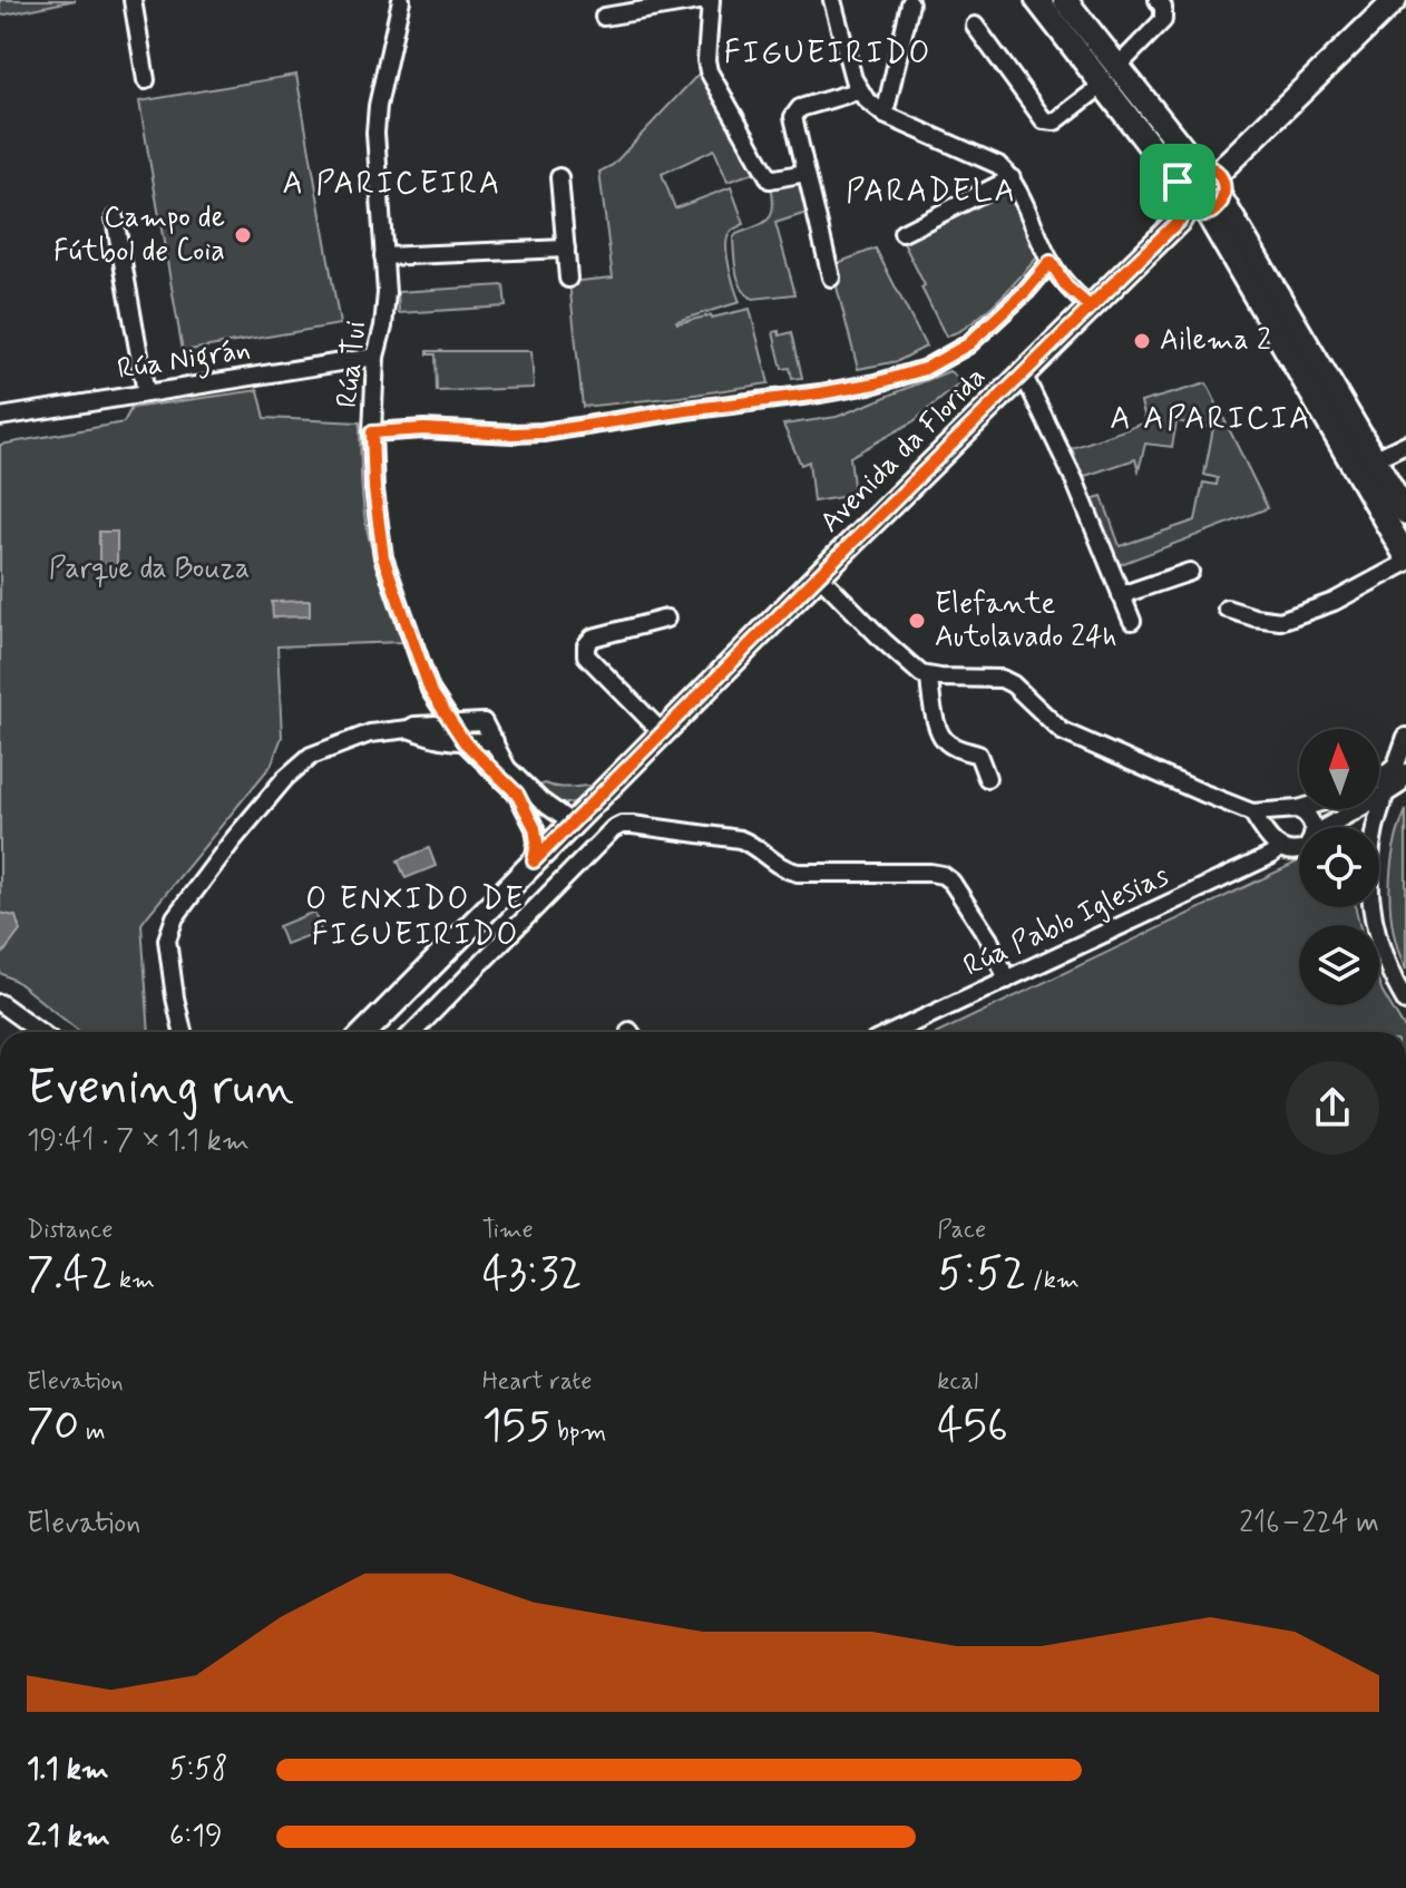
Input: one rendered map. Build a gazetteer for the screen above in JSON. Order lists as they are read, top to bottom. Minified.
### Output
{"streets":{"main road":["Avenida da Florida"],"street":["Rúa Nigrán","Rúa Tui","Rúa Pablo Iglesias"]},"crossings":[["Rúa Nigrán","Rúa Tui"],["Rúa Tui","Avenida da Florida"]],"districts":["FIGUEIRIDO","A PARICEIRA","PARADELA","A APARICIA","O ENXIDO DE FIGUEIRIDO"],"parks":["Parque da Bouza"],"places":["Campo de Fútbol de Coia","Ailema 2","Elefante Autolavado 24h"],"north":"top","page":{"heading":["Evening run","19:41 · 7 × 1.1 km"],"stats":[["Distance","7.42 km"],["Time","43:32"],["Pace","5:52 /km"],["Elevation","70 m"],["Heart rate","155 bpm"],["kcal","456"]],"chart":["Elevation","216–224 m"],"list":[{"name":"1.1 km","note":"5:58"},{"name":"2.1 km","note":"6:19"}]}}
